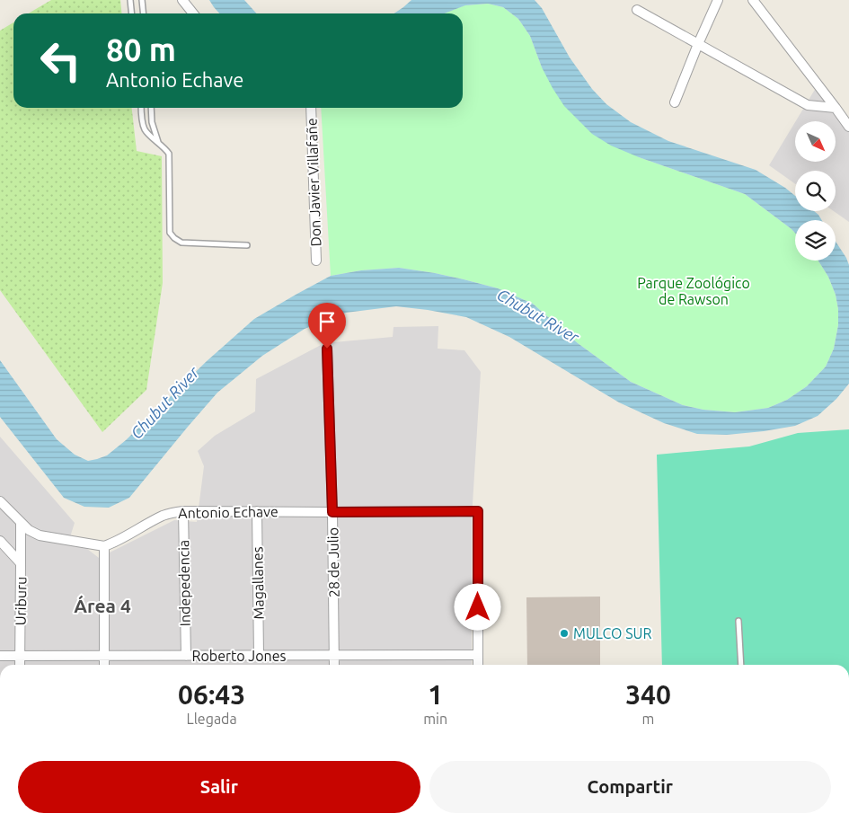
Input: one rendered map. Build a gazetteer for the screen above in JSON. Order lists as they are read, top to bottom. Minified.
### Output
{"streets":{"street":["Don Javier Villafañe","Antonio Echave","28 de Julio","Indepedencia","Magallanes","Uriburu","Roberto Jones"]},"crossings":[["Antonio Echave","28 de Julio"],["Antonio Echave","Indepedencia"],["Antonio Echave","Magallanes"],["Antonio Echave","Roberto Jones"],["28 de Julio","Roberto Jones"],["Indepedencia","Roberto Jones"],["Magallanes","Roberto Jones"],["Uriburu","Roberto Jones"]],"districts":["Área 4"],"water":["Chubut River"],"parks":["Parque Zoológico de Rawson"],"places":["MULCO SUR"],"north":"bottom right","page":{"turn":["80 m","Antonio Echave"],"eta":["06:43","Llegada","1","min","340","m"],"buttons":["Salir","Compartir"]}}
